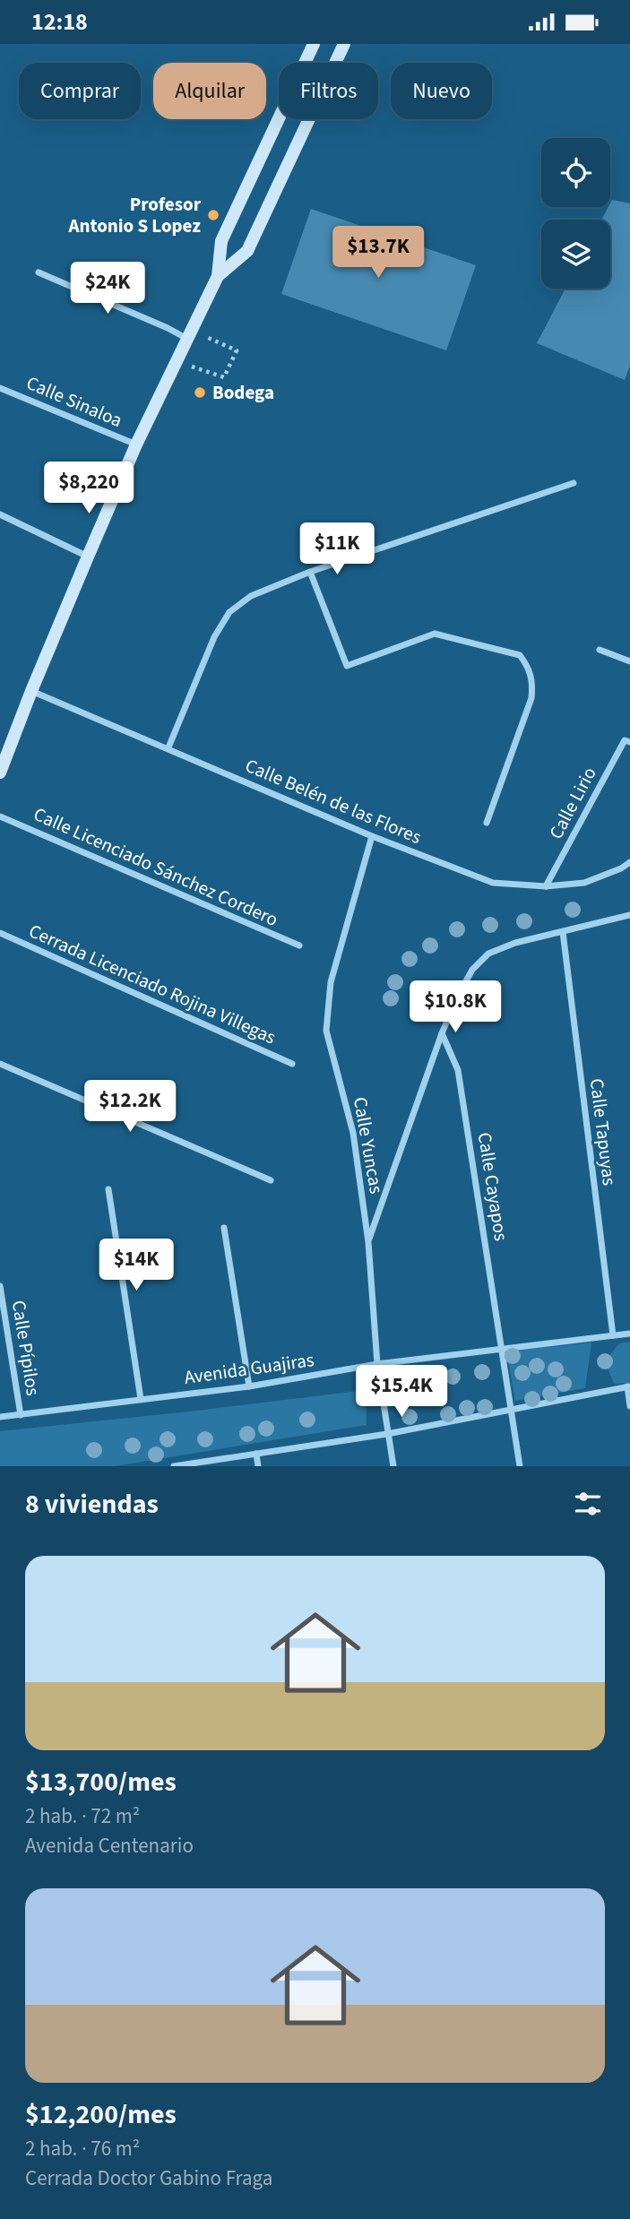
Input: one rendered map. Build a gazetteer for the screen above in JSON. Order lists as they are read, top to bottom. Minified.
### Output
{"streets":{"street":["Calle Sinaloa","Calle Belén de las Flores","Calle Lirio","Calle Licenciado Sánchez Cordero","Cerrada Licenciado Rojina Villegas","Calle Tapuyas","Calle Yuncas","Calle Cayapos","Calle Pípilos","Avenida Guajiras"]},"crossings":[["Calle Belén de las Flores","Calle Lirio"],["Calle Belén de las Flores","Calle Yuncas"],["Calle Tapuyas","Avenida Guajiras"],["Calle Yuncas","Avenida Guajiras"],["Calle Cayapos","Avenida Guajiras"],["Calle Pípilos","Avenida Guajiras"]],"places":["Profesor Antonio S Lopez","Bodega"],"page":{"status":"12:18","chip":["Comprar","Alquilar","Filtros","Nuevo"],"price":["$13.7K","$24K","$8,220","$11K","$10.8K","$12.2K","$14K","$15.4K"],"heading":"8 viviendas","list":[{"name":"$13,700/mes","note":"2 hab. · 72 m² · Avenida Centenario"},{"name":"$12,200/mes","note":"2 hab. · 76 m² · Cerrada Doctor Gabino Fraga"}]}}
